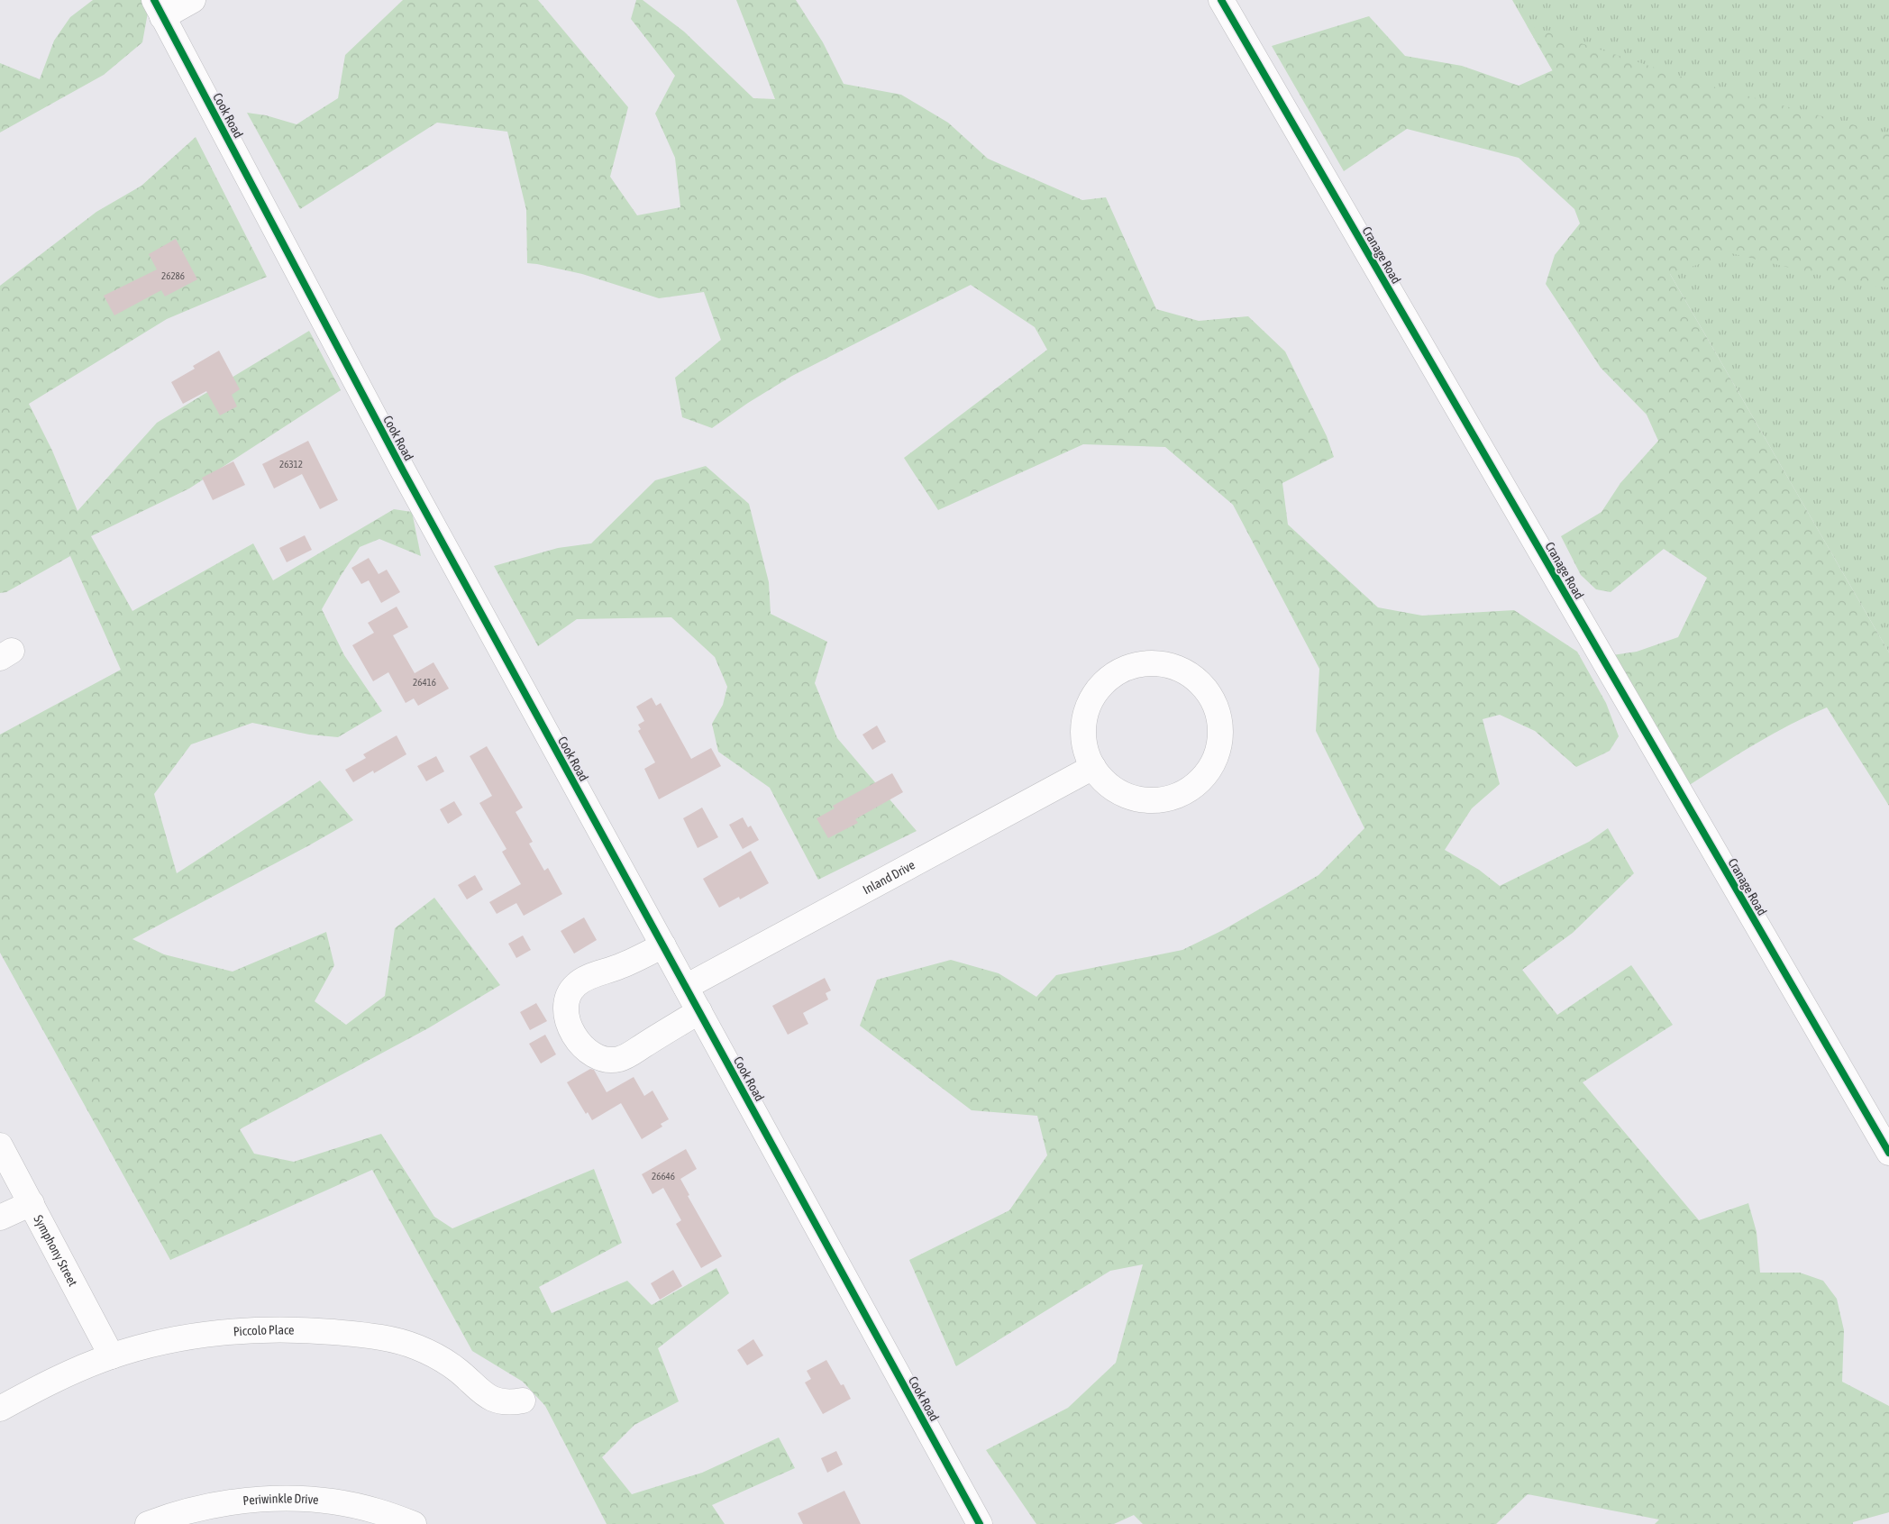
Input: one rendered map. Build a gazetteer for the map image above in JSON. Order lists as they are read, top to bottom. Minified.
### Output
{"streets":{"street":["Cook Road","Cranage Road","Inland Drive","Symphony Street","Piccolo Place","Periwinkle Drive"]},"crossings":[["Cook Road","Inland Drive"],["Symphony Street","Piccolo Place"]],"house_numbers":["26286","26312","26416","26646"]}
